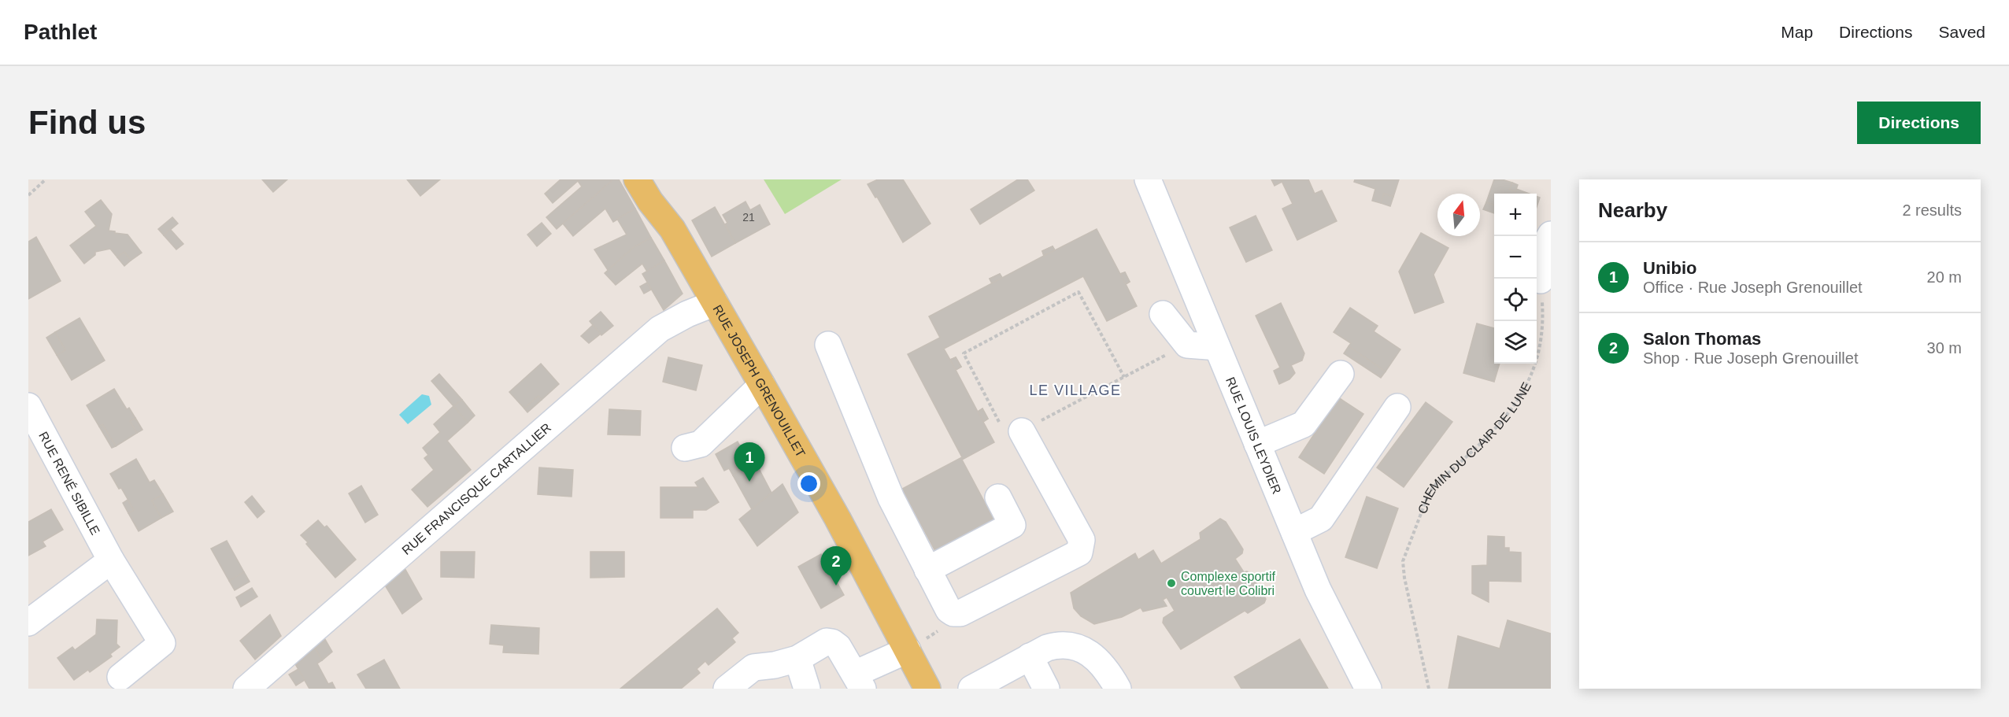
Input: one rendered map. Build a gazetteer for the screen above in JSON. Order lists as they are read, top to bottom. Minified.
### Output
{"streets":{"main road":["RUE JOSEPH GRENOUILLET"],"street":["RUE LOUIS LEYDIER","RUE RENÉ SIBILLE","RUE FRANCISQUE CARTALLIER"],"path":["CHEMIN DU CLAIR DE LUNE"]},"crossings":[["RUE JOSEPH GRENOUILLET","RUE FRANCISQUE CARTALLIER"]],"districts":["LE VILLAGE"],"places":["Complexe sportif couvert le Colibri"],"house_numbers":["21"],"north":"top","page":{"header":"Pathlet","nav":["Map","Directions","Saved"],"buttons":"Directions","title":"Find us","heading":["Nearby","2 results"],"map_buttons":["+","−"],"list":[{"mark":"1","name":"Unibio","note":"Office · Rue Joseph Grenouillet","value":"20 m"},{"mark":"2","name":"Salon Thomas","note":"Shop · Rue Joseph Grenouillet","value":"30 m"}],"pins":["1","2"]}}
